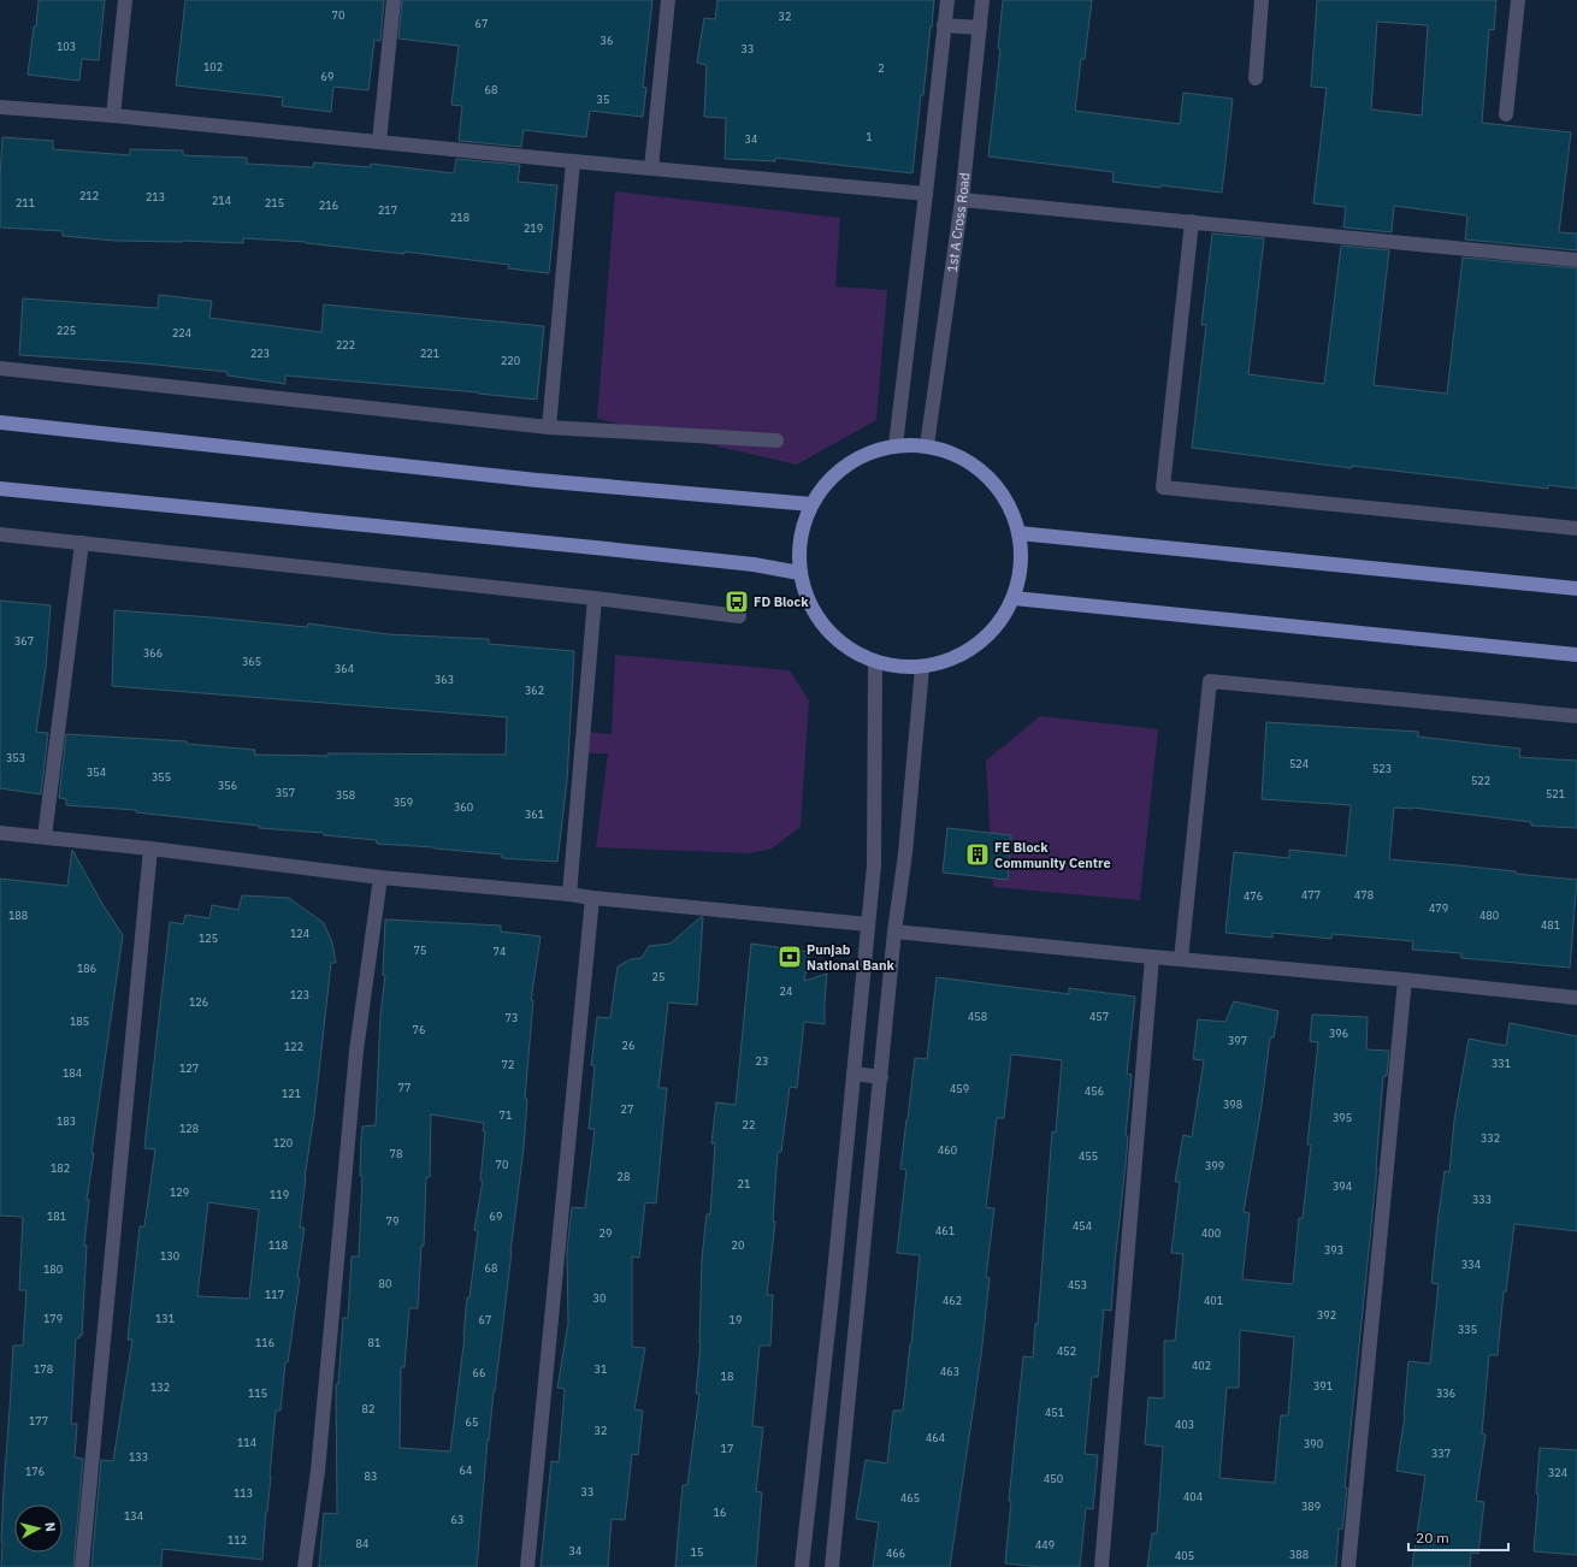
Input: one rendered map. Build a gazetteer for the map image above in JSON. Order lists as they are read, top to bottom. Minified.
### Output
{"streets":{"street":["1st A Cross Road"]},"places":{"bus stop":["FD Block"],"building":["FE Block Community Centre"],"bank":["Punjab National Bank"]},"house_numbers":["70","32","67","36","103","33","102","2","69","68","35","1","34","212","213","214","211","215","216","217","218","219","225","224","222","223","221","220","367","366","365","364","363","362","353","524","523","354","355","522","356","357","521","358","359","360","361","477","478","476","479","188","480","481","124","125","75","74","186","25","24","123","126","458","457","73","185","76","396","397","26","122","23","331","72","127","184","77","459","456","121","398","27","71","395","183","22","128","332","120","460","78","455","70","399","182","28","21","394","129","119","333","181","69","79","454","461","29","400","118","20","393","130","334","68","180","80","453","117","30","462","401","392","179","131","67","19","335","116","81","452","402","178","31","463","66","18","391","132","115","336","82","451","177","65","403","32","464","114","390","17","337","133","64","176","324","83","450","33","113","404","465","389","16","134","63","112","84","449","34","15","466","388","405"],"scale_bar":"20 m","north":"right"}
